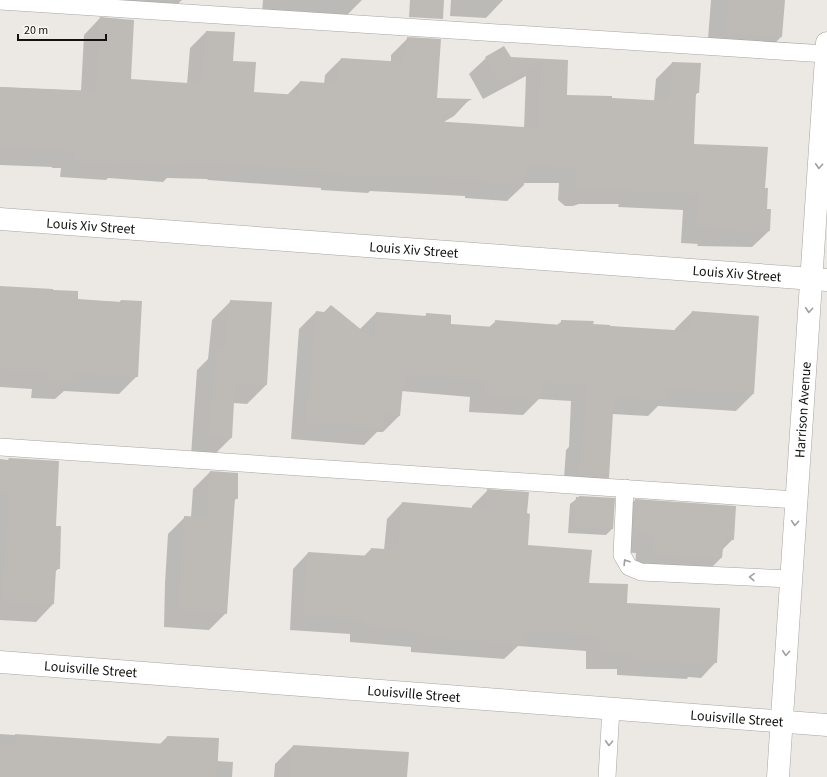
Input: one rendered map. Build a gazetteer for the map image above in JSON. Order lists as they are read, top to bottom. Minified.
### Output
{"streets":{"street":["Louis Xiv Street","Harrison Avenue","Louisville Street"]},"crossings":[["Louis Xiv Street","Harrison Avenue"],["Harrison Avenue","Louisville Street"]],"one_way":["Harrison Avenue"],"scale_bar":"20 m"}
